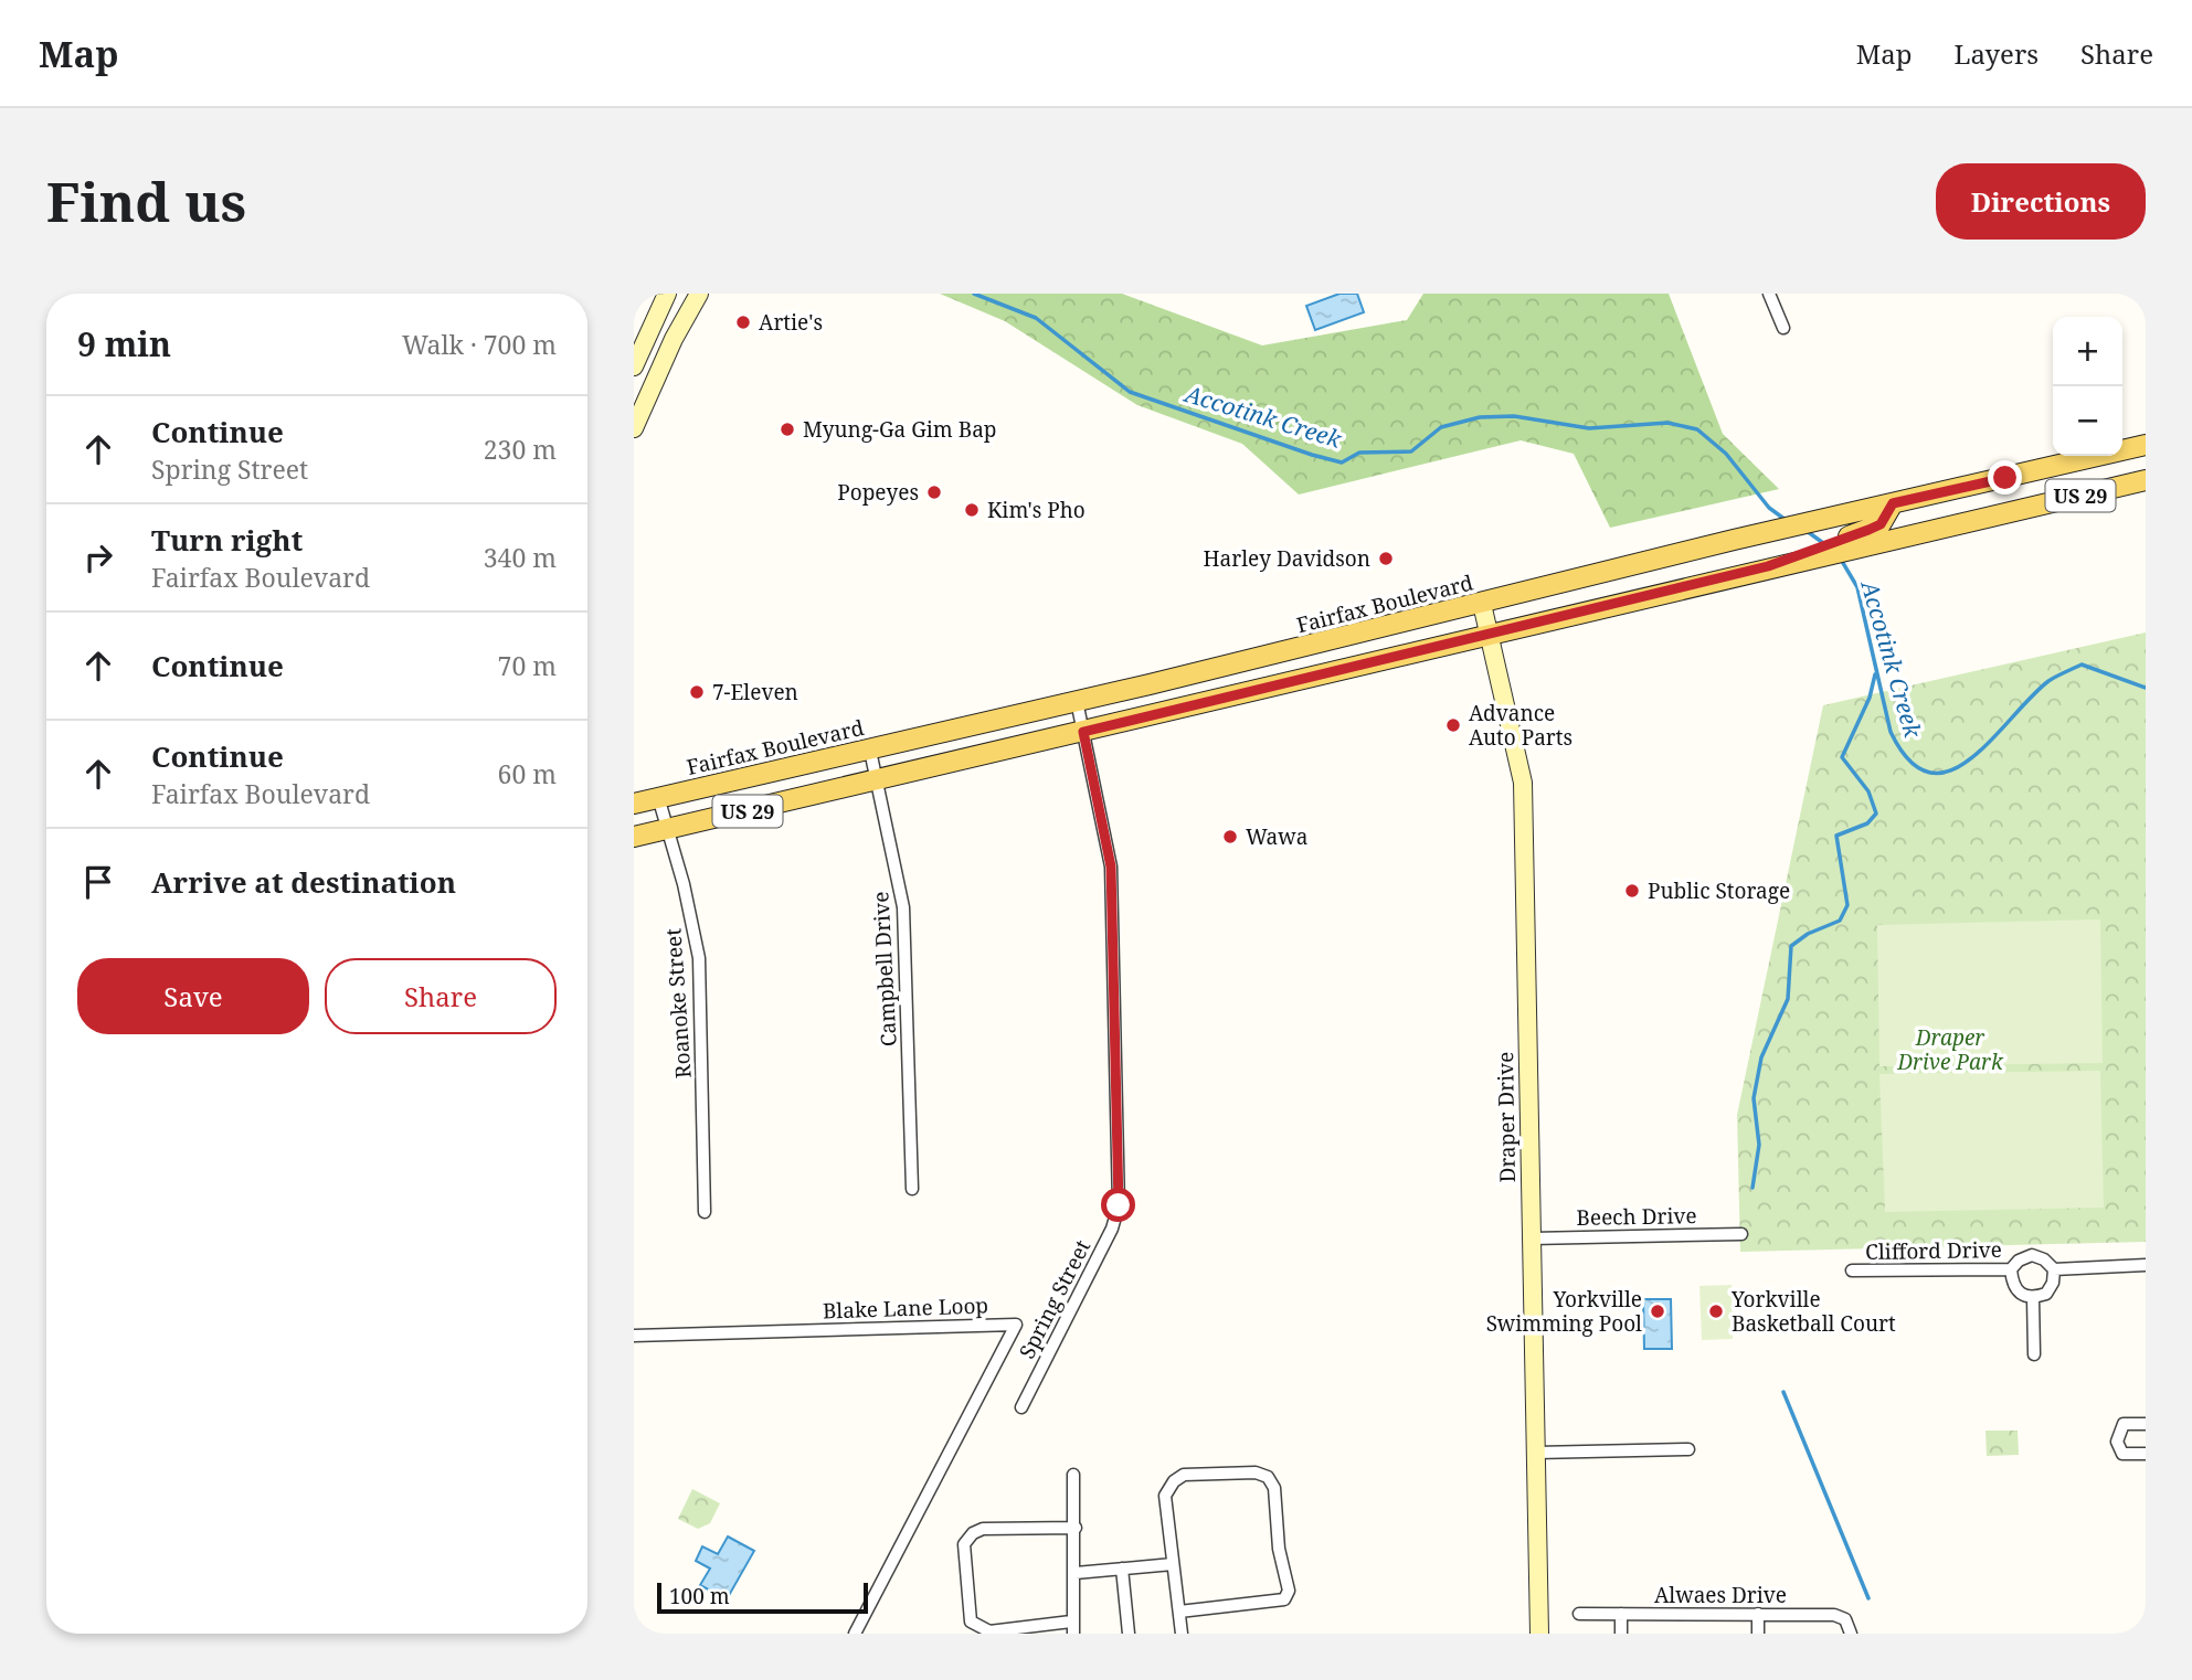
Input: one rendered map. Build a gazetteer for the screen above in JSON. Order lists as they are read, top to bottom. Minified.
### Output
{"streets":{"main road":["US 29","Fairfax Boulevard"],"street":["Campbell Drive","Roanoke Street","Draper Drive","Beech Drive","Clifford Drive","Spring Street","Blake Lane Loop","Alwaes Drive"]},"crossings":[["US 29","Campbell Drive"],["US 29","Roanoke Street"],["US 29","Draper Drive"],["US 29","Spring Street"],["Fairfax Boulevard","Campbell Drive"],["Fairfax Boulevard","Roanoke Street"],["Fairfax Boulevard","Draper Drive"],["Fairfax Boulevard","Spring Street"],["Draper Drive","Beech Drive"]],"water":["Accotink Creek"],"parks":["Draper Drive Park"],"places":["Artie's","Myung-Ga Gim Bap","Popeyes","Kim's Pho","Harley Davidson","7-Eleven","Advance Auto Parts","Wawa","Public Storage","Yorkville Swimming Pool","Yorkville Basketball Court"],"scale_bar":"100 m","page":{"header":"Map","nav":["Map","Layers","Share"],"buttons":["Directions",["Save","Share"]],"title":"Find us","heading":["9 min","Walk · 700 m"],"map_buttons":["+","−"],"list":[["Continue","Spring Street","230 m"],["Turn right","Fairfax Boulevard","340 m"],["Continue","70 m"],["Continue","Fairfax Boulevard","60 m"],"Arrive at destination"],"scale":"100 m"}}
